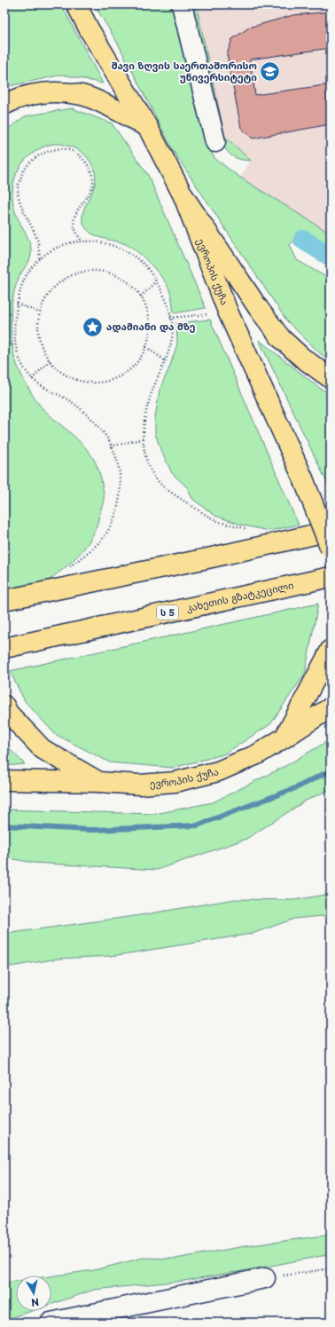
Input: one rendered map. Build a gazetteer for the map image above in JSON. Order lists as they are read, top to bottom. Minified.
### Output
{"streets":{"main road":["ევროპის ქუჩა","კახეთის გზატკეცილი","ს 5"]},"places":{"school or university":["შავი ზღვის საერთაშორისო უნივერსიტეტი"],"place":["ადამიანი და მზე"]},"north":"bottom"}
